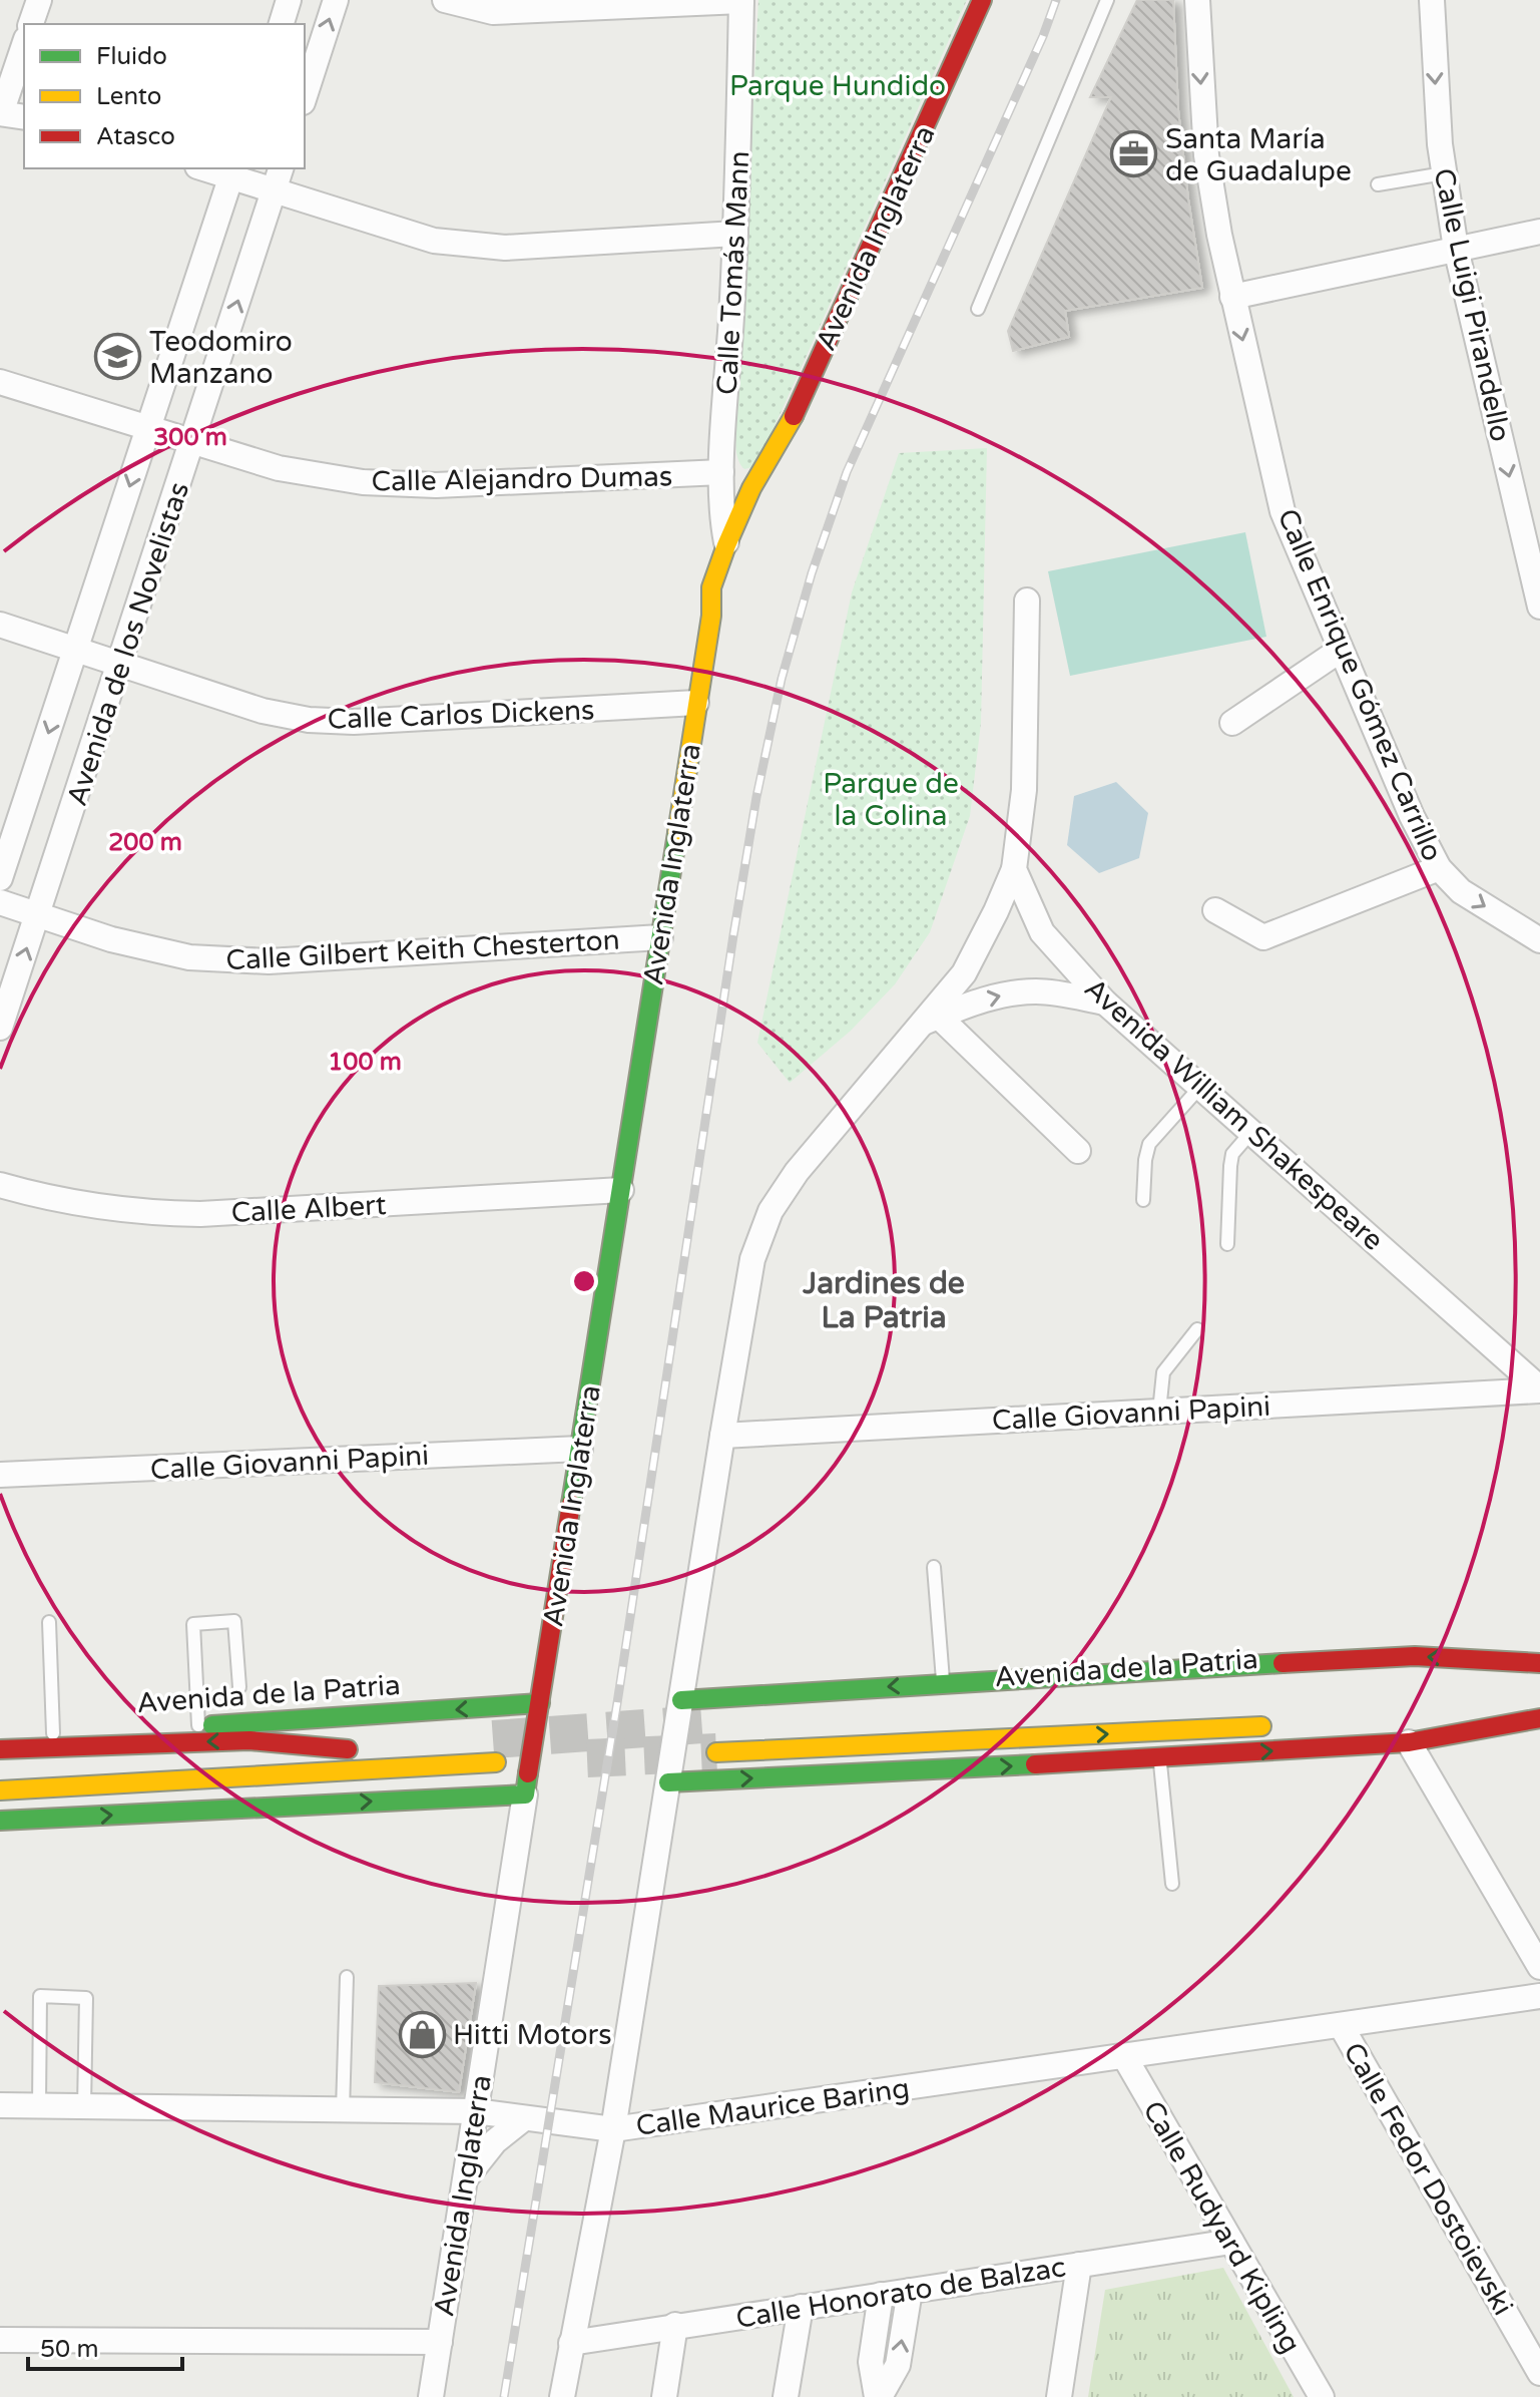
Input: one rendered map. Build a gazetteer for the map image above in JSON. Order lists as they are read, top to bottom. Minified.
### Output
{"streets":{"main road":["Avenida Inglaterra","Avenida de la Patria"],"street":["Calle Tomás Mann","Calle Luigi Pirandello","Calle Alejandro Dumas","Avenida de los Novelistas","Calle Enrique Gómez Carrillo","Calle Carlos Dickens","Calle Gilbert Keith Chesterton","Avenida William Shakespeare","Calle Albert","Calle Giovanni Papini","Calle Maurice Baring","Calle Fedor Dostoievski","Calle Rudyard Kipling","Calle Honorato de Balzac"]},"crossings":[["Avenida Inglaterra","Calle Tomás Mann"],["Avenida Inglaterra","Calle Carlos Dickens"],["Avenida Inglaterra","Calle Gilbert Keith Chesterton"],["Avenida Inglaterra","Calle Albert"],["Avenida Inglaterra","Calle Giovanni Papini"],["Avenida Inglaterra","Avenida de la Patria"],["Avenida Inglaterra","Calle Maurice Baring"],["Calle Tomás Mann","Calle Alejandro Dumas"],["Calle Alejandro Dumas","Avenida de los Novelistas"],["Avenida de los Novelistas","Calle Carlos Dickens"],["Avenida de los Novelistas","Calle Gilbert Keith Chesterton"],["Avenida William Shakespeare","Calle Giovanni Papini"],["Calle Maurice Baring","Calle Fedor Dostoievski"],["Calle Maurice Baring","Calle Rudyard Kipling"],["Calle Rudyard Kipling","Calle Honorato de Balzac"]],"one_way":["Calle Luigi Pirandello","Calle Enrique Gómez Carrillo"],"districts":["Jardines de La Patria"],"parks":["Parque Hundido","Parque de la Colina"],"places":{"office":["Santa María de Guadalupe"],"school or university":["Teodomiro Manzano"],"shop":["Hitti Motors"]},"legend":["Fluido","Lento","Atasco"],"scale_bar":"50 m","rings":["300 m","200 m","100 m"]}
